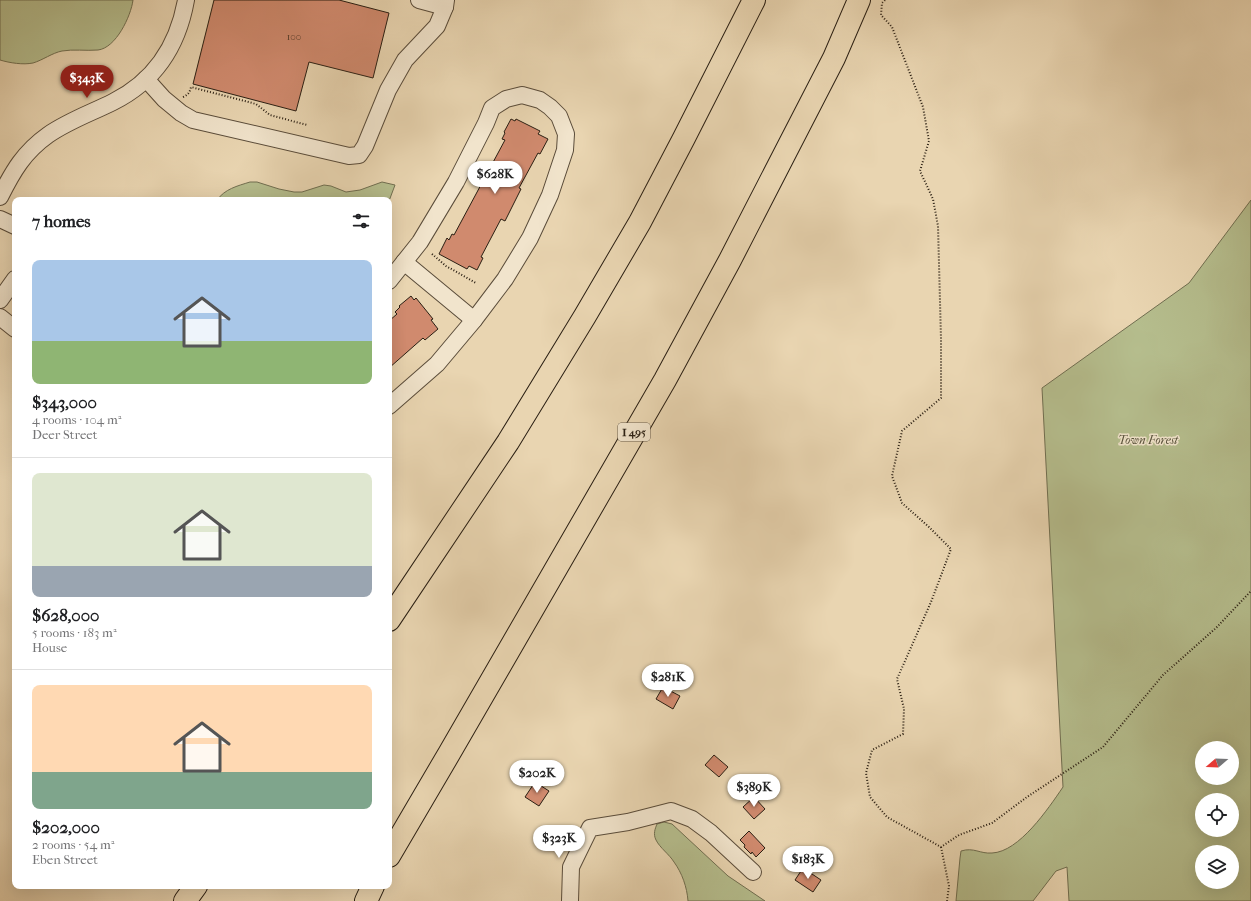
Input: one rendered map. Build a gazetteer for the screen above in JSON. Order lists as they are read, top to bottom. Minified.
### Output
{"streets":{"highway":["I 495"]},"parks":["Town Forest"],"house_numbers":["100"],"north":"left","page":{"price":["$343K","$628K","$281K","$202K","$389K","$323K","$183K"],"heading":"7 homes","list":[{"name":"$343,000","note":"4 rooms · 104 m² · Deer Street"},{"name":"$628,000","note":"5 rooms · 183 m² · House"},{"name":"$202,000","note":"2 rooms · 54 m² · Eben Street"}]}}
